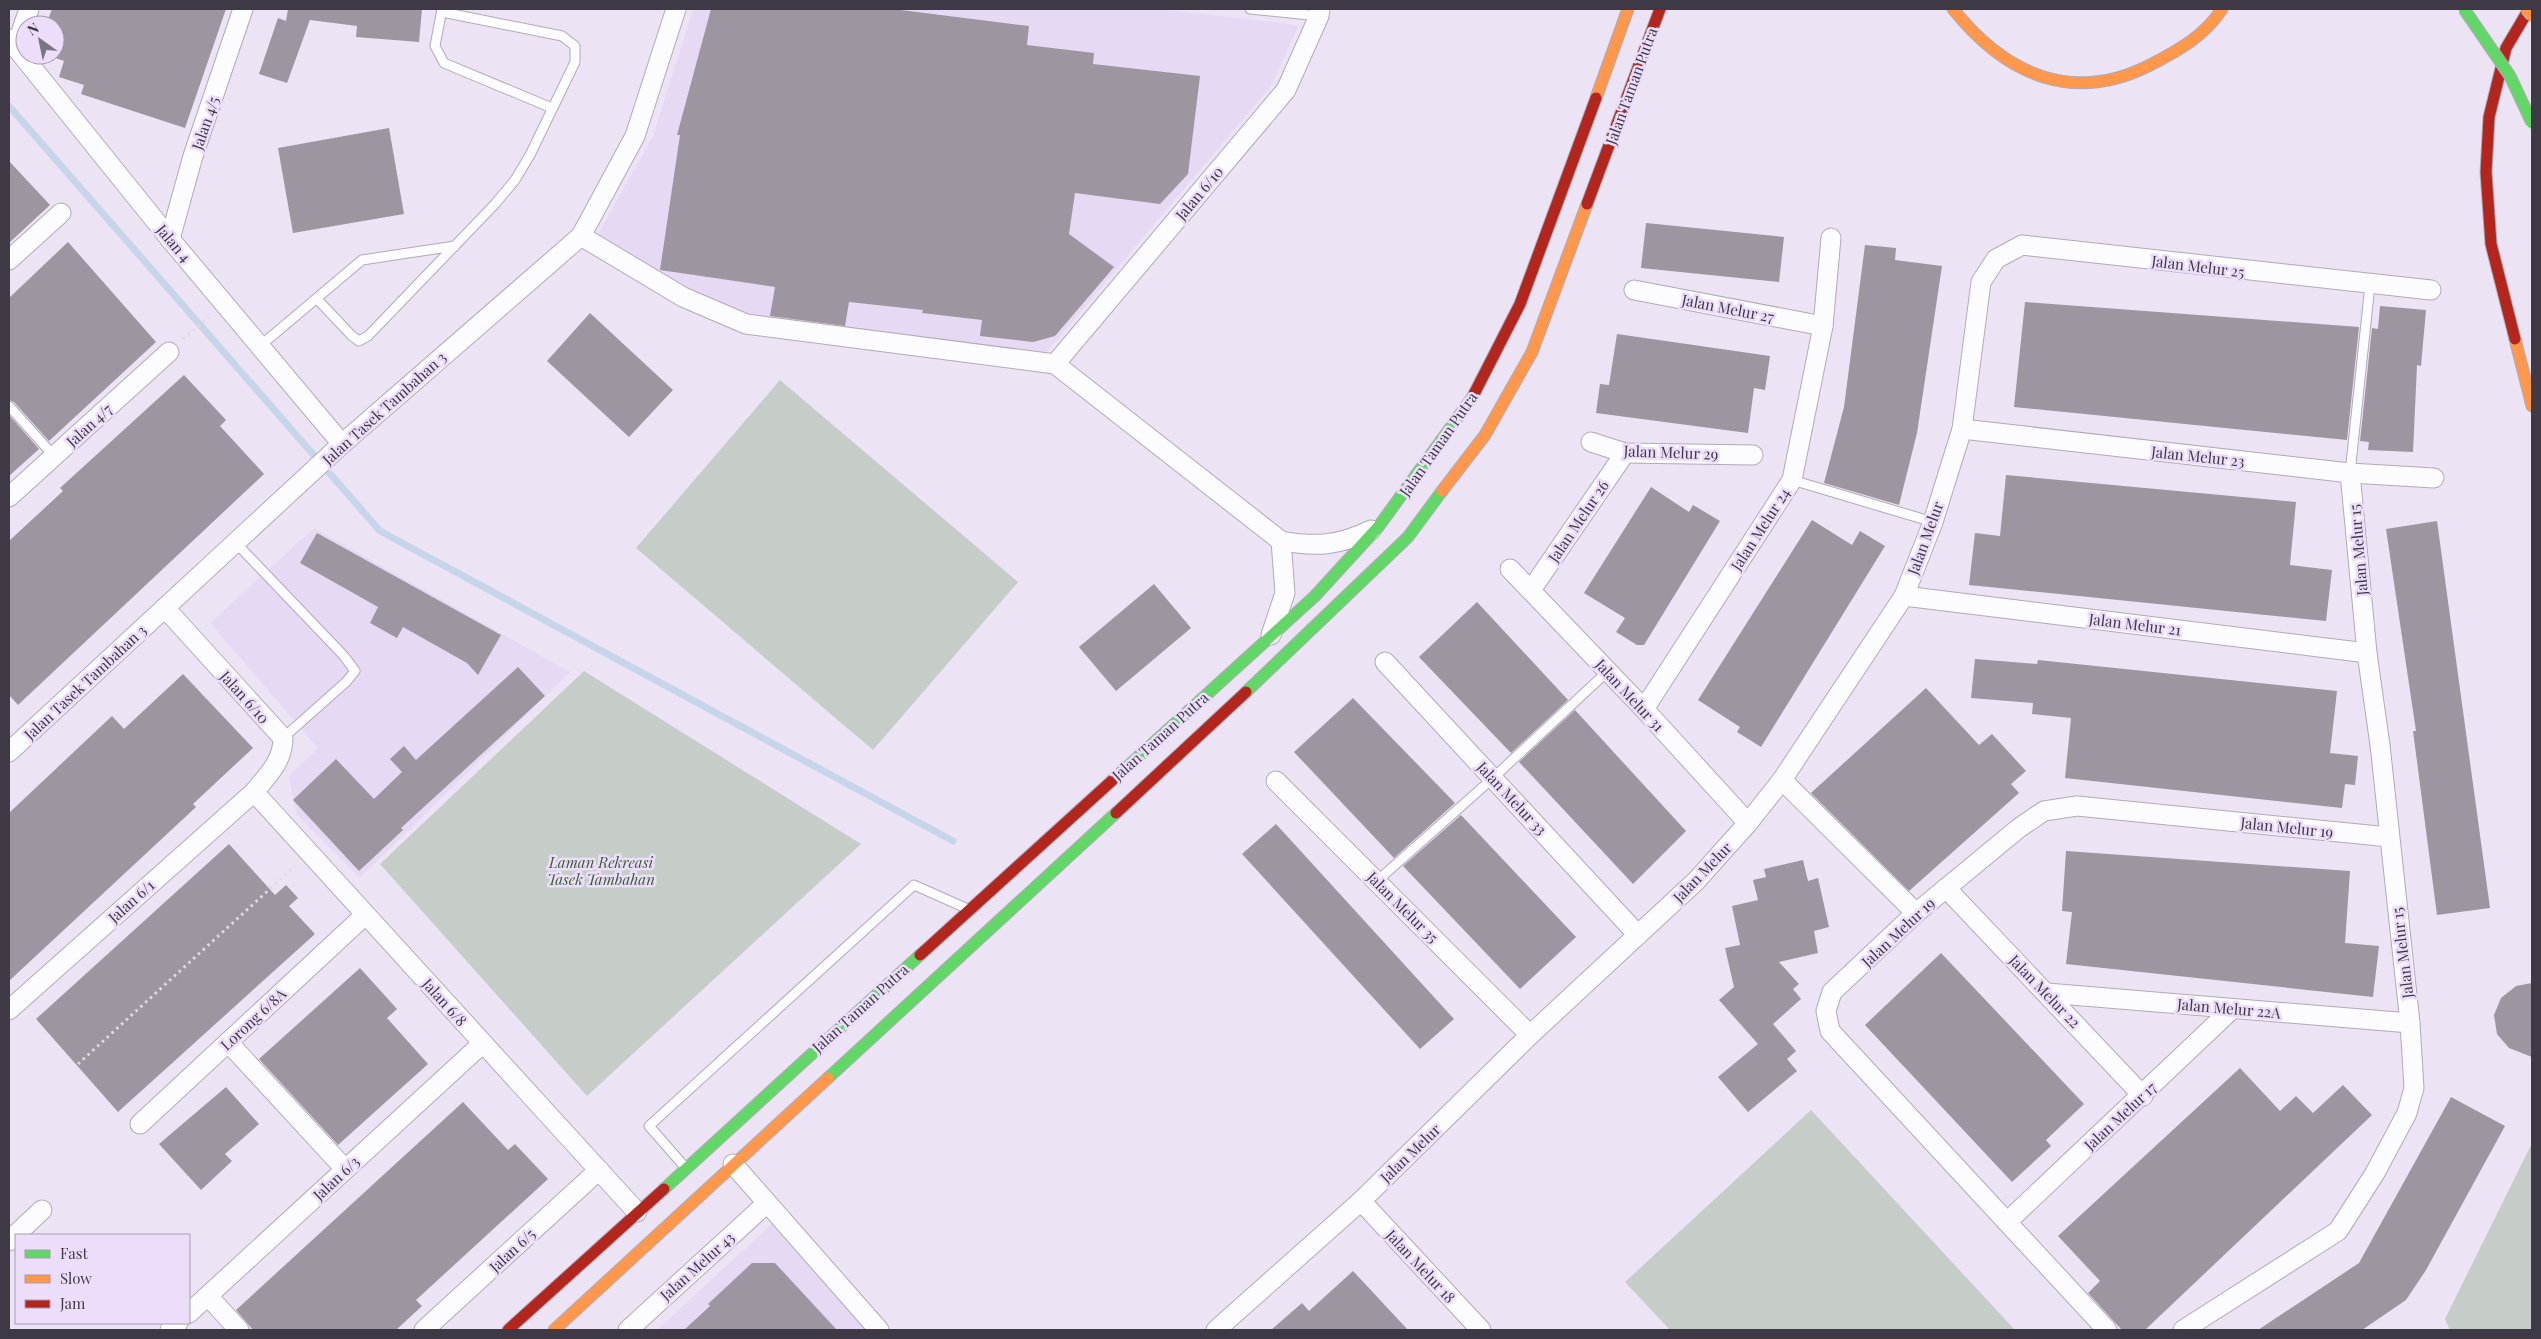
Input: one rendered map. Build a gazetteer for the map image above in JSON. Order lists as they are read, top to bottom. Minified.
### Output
{"streets":{"main road":["Jalan Taman Putra"],"street":["Jalan 4/5","Jalan 6/10","Jalan 4","Jalan Melur 25","Jalan Melur 27","Jalan Tasek Tambahan 3","Jalan 4/7","Jalan Melur 29","Jalan Melur 23","Jalan Melur 26","Jalan Melur 24","Jalan Melur","Jalan Melur 15","Jalan Melur 21","Jalan Melur 31","Jalan Melur 33","Jalan Melur 19","Jalan 6/1","Jalan Melur 35","Jalan Melur 22","Jalan 6/8","Jalan Melur 22A","Lorong 6/8A","Jalan Melur 17","Jalan 6/3","Jalan 6/5","Jalan Melur 43","Jalan Melur 18"]},"crossings":[["Jalan Taman Putra","Jalan 6/8"],["Jalan 4/5","Jalan 4"],["Jalan 6/10","Jalan Tasek Tambahan 3"],["Jalan 4","Jalan Tasek Tambahan 3"],["Jalan Melur 25","Jalan Melur"],["Jalan Melur 27","Jalan Melur 24"],["Jalan Melur 29","Jalan Melur 26"],["Jalan Melur 23","Jalan Melur"],["Jalan Melur 23","Jalan Melur 15"],["Jalan Melur 26","Jalan Melur 31"],["Jalan Melur 24","Jalan Melur 31"],["Jalan Melur","Jalan Melur 21"],["Jalan Melur","Jalan Melur 31"],["Jalan Melur","Jalan Melur 33"],["Jalan Melur","Jalan Melur 35"],["Jalan Melur","Jalan Melur 18"],["Jalan Melur 15","Jalan Melur 21"],["Jalan Melur 15","Jalan Melur 19"],["Jalan Melur 15","Jalan Melur 22A"],["Jalan Melur 19","Jalan Melur 22"],["Jalan Melur 19","Jalan Melur 17"],["Jalan 6/1","Jalan 6/8"],["Jalan Melur 22","Jalan Melur 22A"],["Jalan Melur 22","Jalan Melur 17"],["Jalan 6/8","Lorong 6/8A"],["Jalan 6/8","Jalan 6/3"],["Jalan 6/8","Jalan 6/5"],["Jalan Melur 22A","Jalan Melur 17"]],"parks":["Laman Rekreasi Tasek Tambahan"],"legend":["Fast","Slow","Jam"],"north":"top left"}
